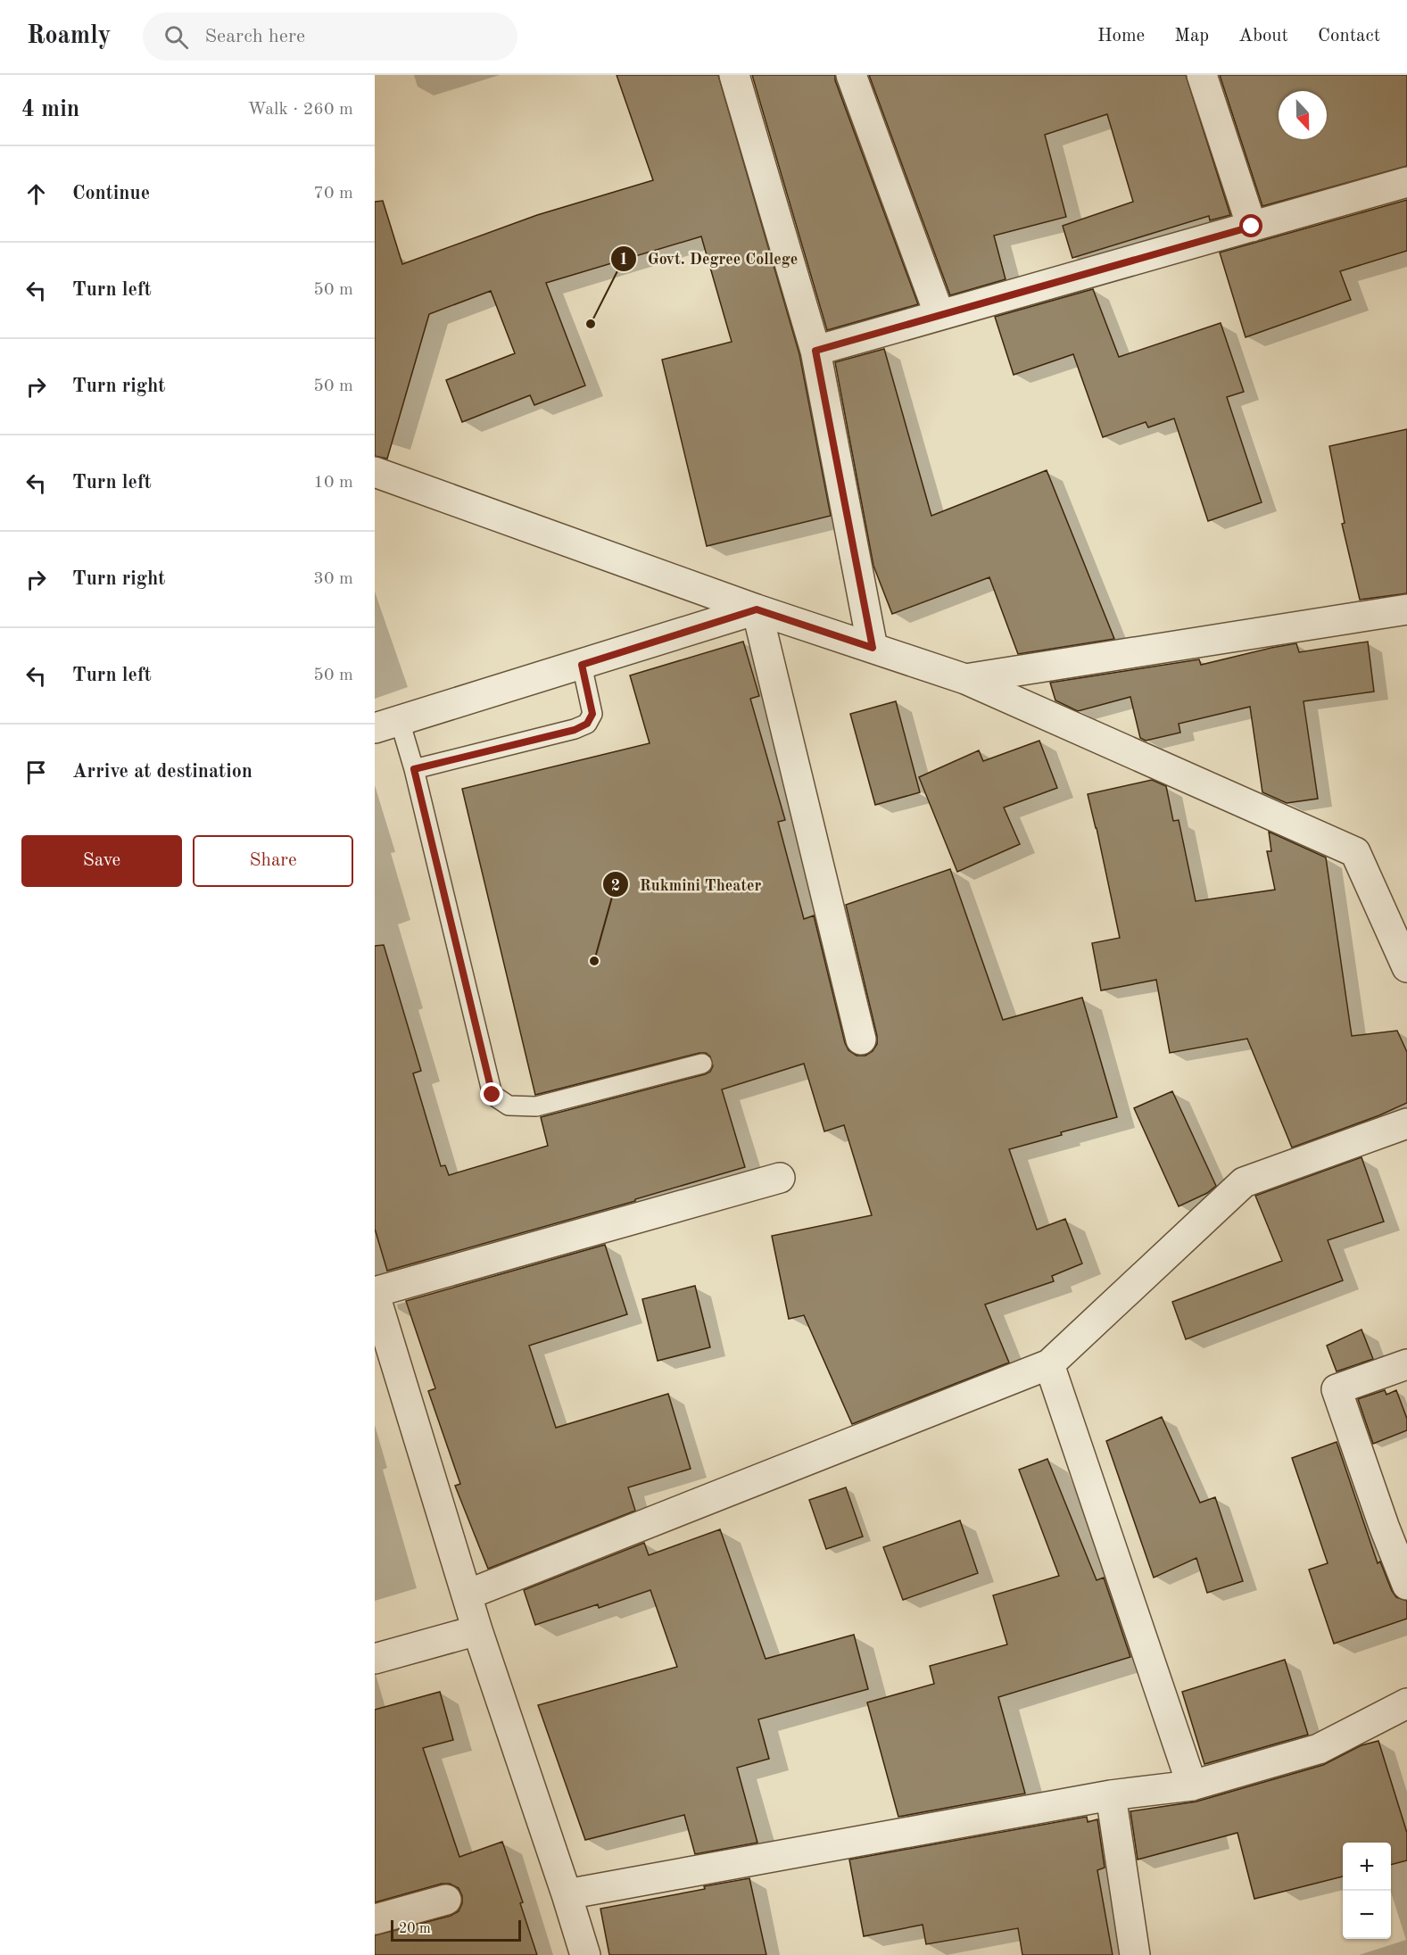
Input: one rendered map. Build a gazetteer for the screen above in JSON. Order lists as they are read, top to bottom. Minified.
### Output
{"places":["Govt. Degree College","Rukmini Theater"],"scale_bar":"20 m","north":"bottom","page":{"header":"Roamly","search":"Search here","nav":["Home","Map","About","Contact"],"heading":["4 min","Walk · 260 m"],"list":[["Continue","70 m"],["Turn left","50 m"],["Turn right","50 m"],["Turn left","10 m"],["Turn right","30 m"],["Turn left","50 m"],"Arrive at destination"],"buttons":["Save","Share"],"map_buttons":["+","−"],"scale":"20 m"}}
